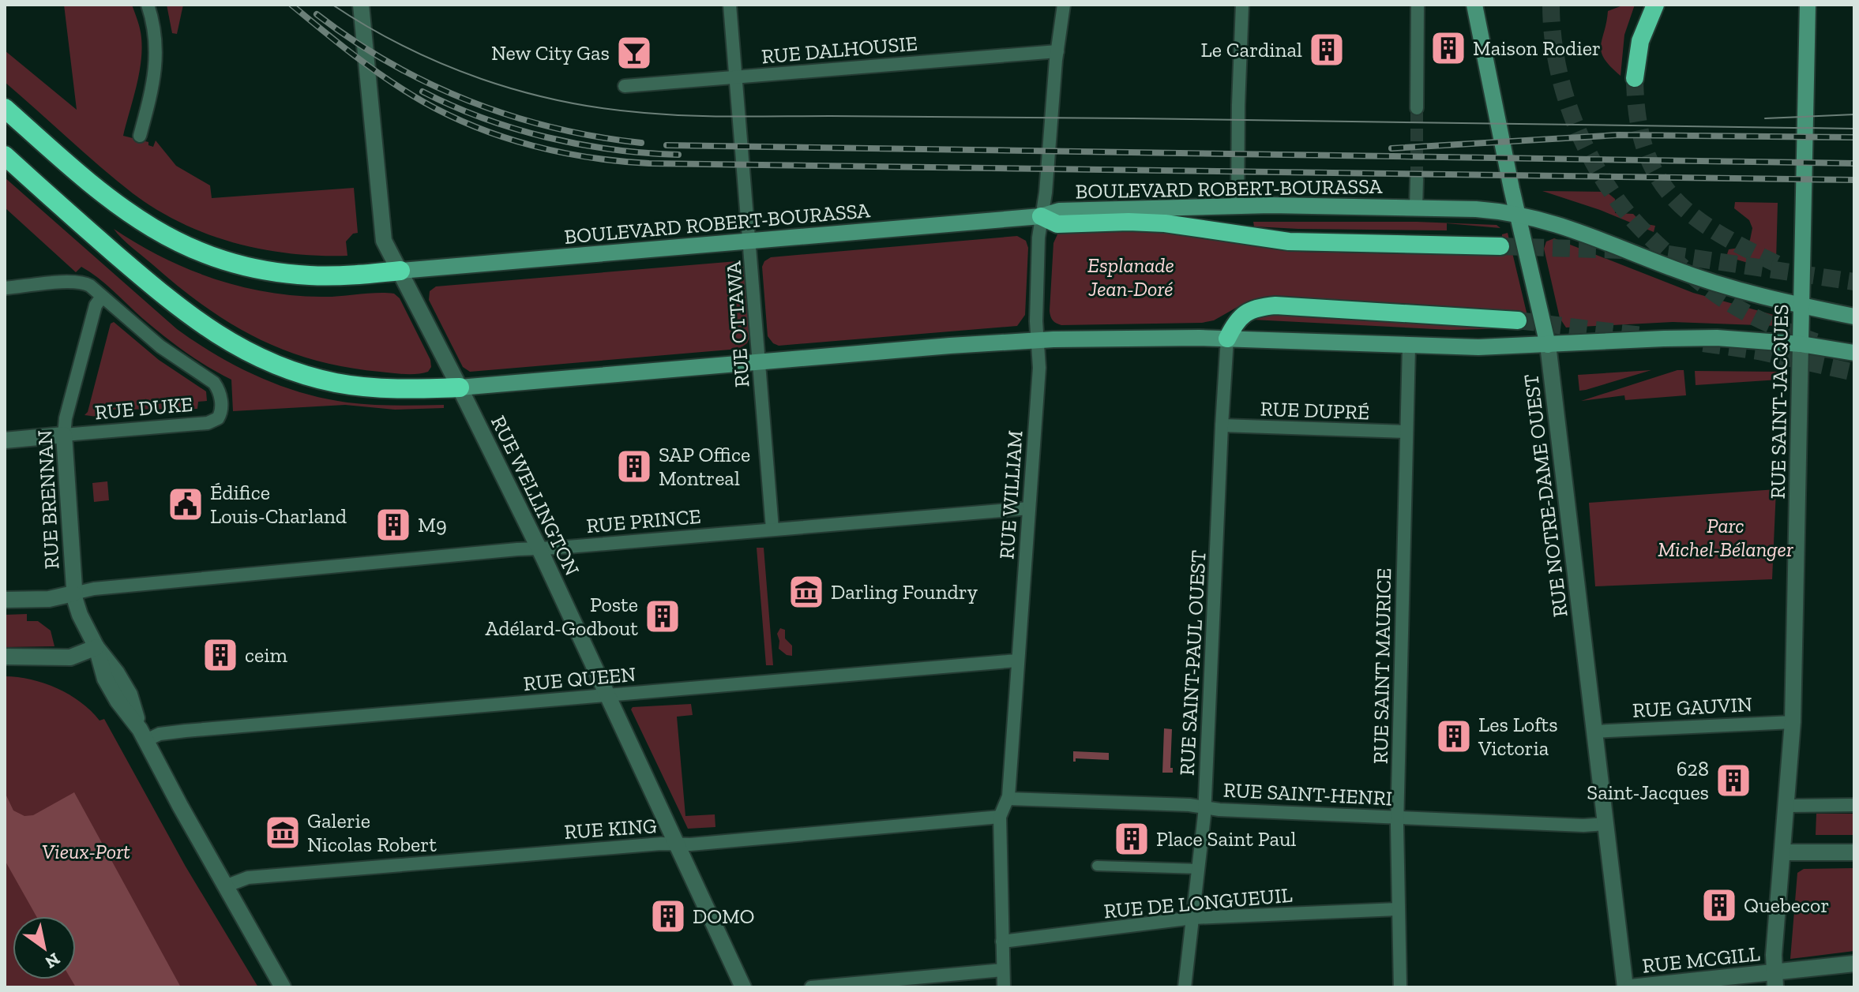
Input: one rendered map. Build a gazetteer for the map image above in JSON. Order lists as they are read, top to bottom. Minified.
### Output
{"streets":{"main road":["BOULEVARD ROBERT-BOURASSA","RUE SAINT-JACQUES","RUE NOTRE-DAME OUEST"],"street":["RUE DALHOUSIE","RUE OTTAWA","RUE DUKE","RUE DUPRÉ","RUE WILLIAM","RUE WELLINGTON","RUE BRENNAN","RUE PRINCE","RUE SAINT-PAUL OUEST","RUE SAINT MAURICE","RUE QUEEN","RUE GAUVIN","RUE SAINT-HENRI","RUE KING","RUE DE LONGUEUIL","RUE MCGILL"]},"crossings":[["RUE DALHOUSIE","RUE OTTAWA"],["RUE DALHOUSIE","RUE WILLIAM"],["BOULEVARD ROBERT-BOURASSA","RUE OTTAWA"],["BOULEVARD ROBERT-BOURASSA","RUE SAINT-JACQUES"],["BOULEVARD ROBERT-BOURASSA","RUE WILLIAM"],["BOULEVARD ROBERT-BOURASSA","RUE WELLINGTON"],["BOULEVARD ROBERT-BOURASSA","RUE NOTRE-DAME OUEST"],["RUE OTTAWA","RUE PRINCE"],["RUE SAINT-JACQUES","RUE GAUVIN"],["RUE SAINT-JACQUES","RUE MCGILL"],["RUE DUKE","RUE BRENNAN"],["RUE DUPRÉ","RUE SAINT-PAUL OUEST"],["RUE DUPRÉ","RUE SAINT MAURICE"],["RUE WILLIAM","RUE PRINCE"],["RUE WILLIAM","RUE QUEEN"],["RUE WILLIAM","RUE SAINT-HENRI"],["RUE WILLIAM","RUE KING"],["RUE WILLIAM","RUE DE LONGUEUIL"],["RUE WELLINGTON","RUE PRINCE"],["RUE WELLINGTON","RUE QUEEN"],["RUE WELLINGTON","RUE KING"],["RUE NOTRE-DAME OUEST","RUE GAUVIN"],["RUE NOTRE-DAME OUEST","RUE SAINT-HENRI"],["RUE BRENNAN","RUE PRINCE"],["RUE BRENNAN","RUE QUEEN"],["RUE BRENNAN","RUE KING"],["RUE SAINT-PAUL OUEST","RUE SAINT-HENRI"],["RUE SAINT-PAUL OUEST","RUE DE LONGUEUIL"],["RUE SAINT MAURICE","RUE SAINT-HENRI"],["RUE SAINT MAURICE","RUE DE LONGUEUIL"]],"parks":["Esplanade Jean-Doré","Parc Michel-Bélanger","Vieux-Port"],"places":{"building":["Maison Rodier","Le Cardinal","SAP Office Montreal","M9","Poste Adélard-Godbout","ceim","Les Lofts Victoria","628 Saint-Jacques","Place Saint Paul","Quebecor","DOMO"],"bar":["New City Gas"],"public building":["Édifice Louis-Charland"],"museum":["Darling Foundry","Galerie Nicolas Robert"]},"north":"bottom right"}
